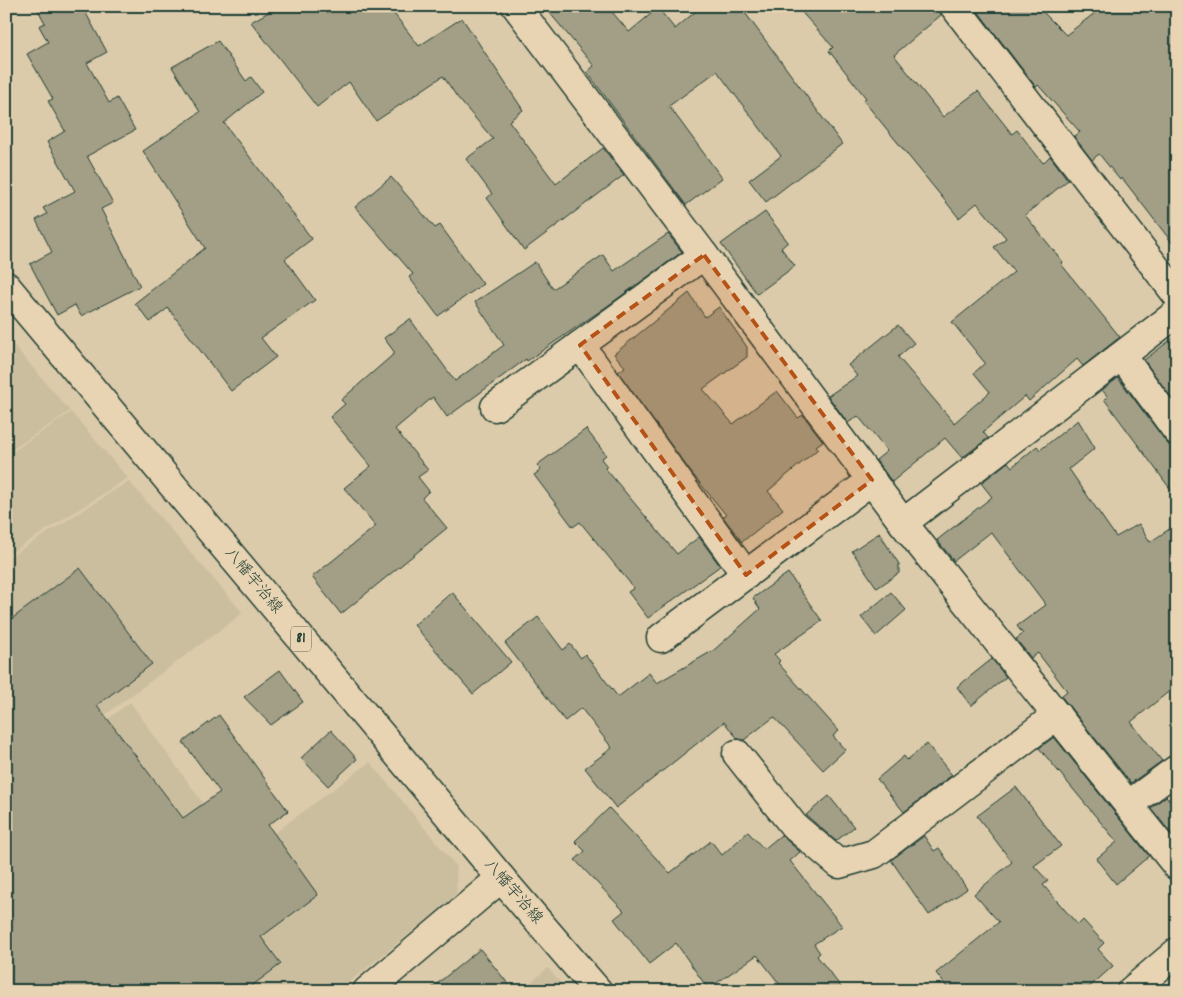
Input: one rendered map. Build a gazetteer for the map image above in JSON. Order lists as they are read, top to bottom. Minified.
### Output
{"streets":{"street":["八幡宇治線","81"]}}
